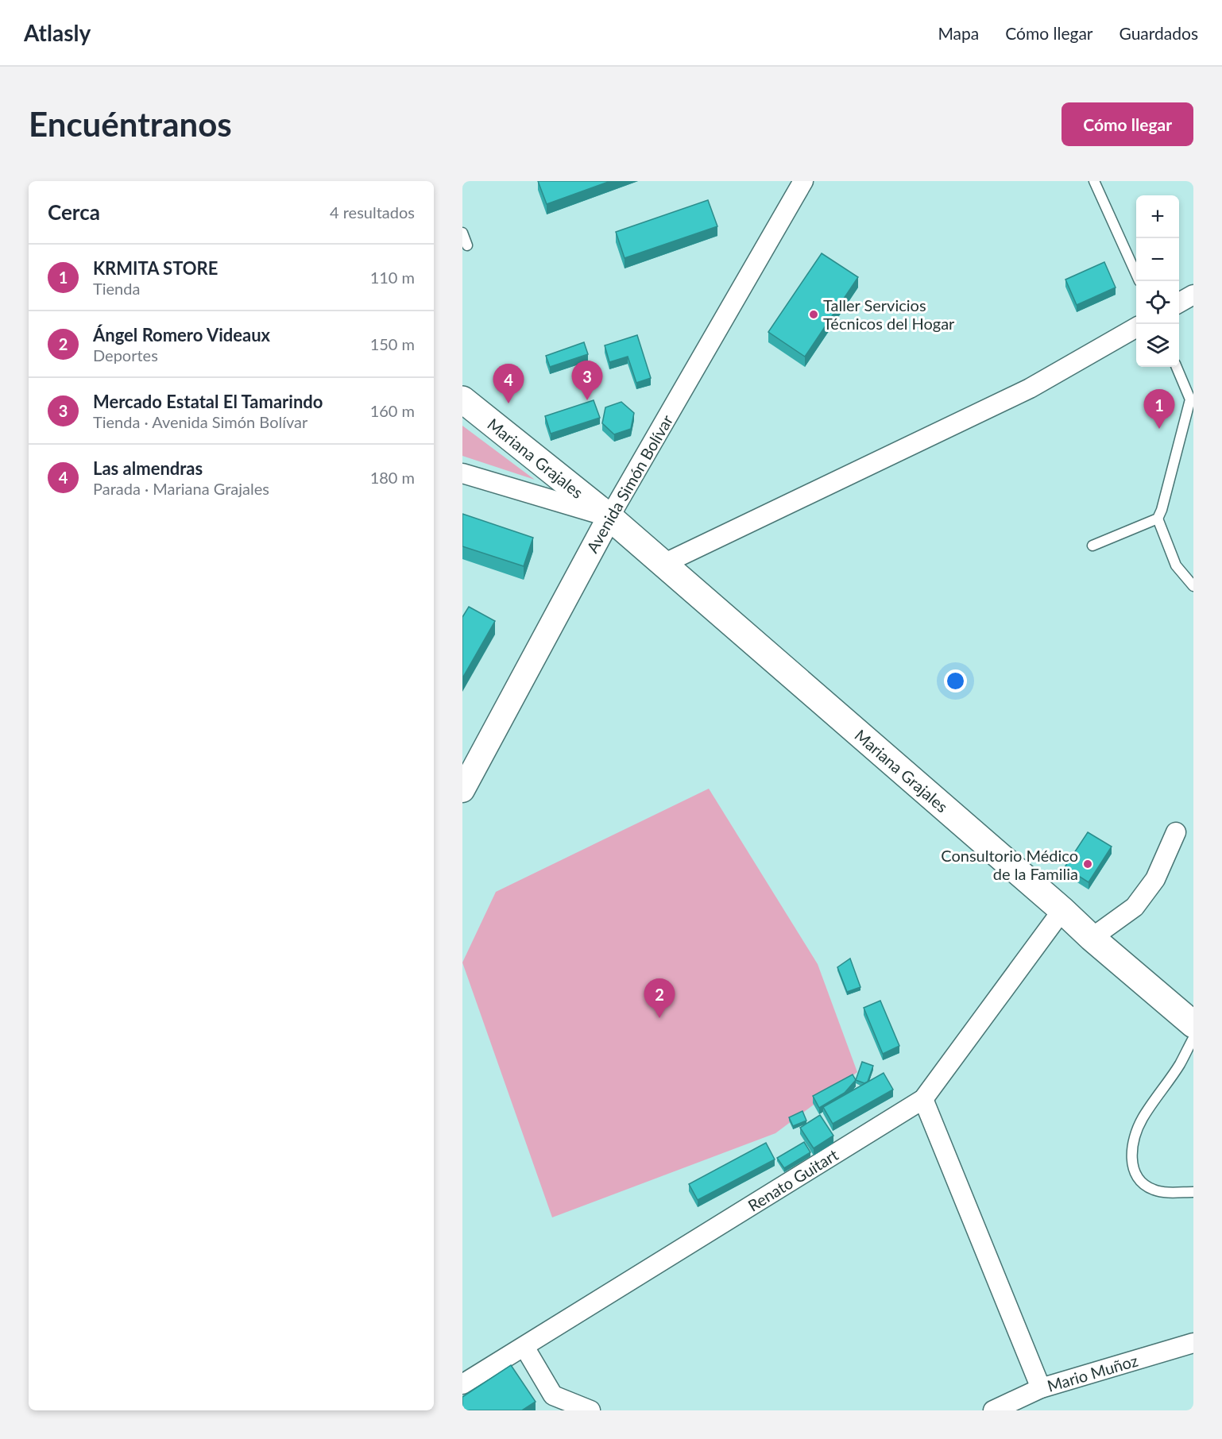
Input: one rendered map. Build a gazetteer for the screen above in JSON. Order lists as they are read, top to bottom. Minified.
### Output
{"streets":{"main road":["Mariana Grajales"],"street":["Avenida Simón Bolívar","Renato Guitart","Mario Muñoz"]},"crossings":[["Mariana Grajales","Avenida Simón Bolívar"],["Mariana Grajales","Renato Guitart"]],"places":["Taller Servicios Técnicos del Hogar","Consultorio Médico de la Familia"],"page":{"header":"Atlasly","nav":["Mapa","Cómo llegar","Guardados"],"buttons":"Cómo llegar","title":"Encuéntranos","heading":["Cerca","4 resultados"],"map_buttons":["+","−"],"list":[{"mark":"1","name":"KRMITA STORE","note":"Tienda","value":"110 m"},{"mark":"2","name":"Ángel Romero Videaux","note":"Deportes","value":"150 m"},{"mark":"3","name":"Mercado Estatal El Tamarindo","note":"Tienda · Avenida Simón Bolívar","value":"160 m"},{"mark":"4","name":"Las almendras","note":"Parada · Mariana Grajales","value":"180 m"}],"pins":["3","4","1","2"]}}
